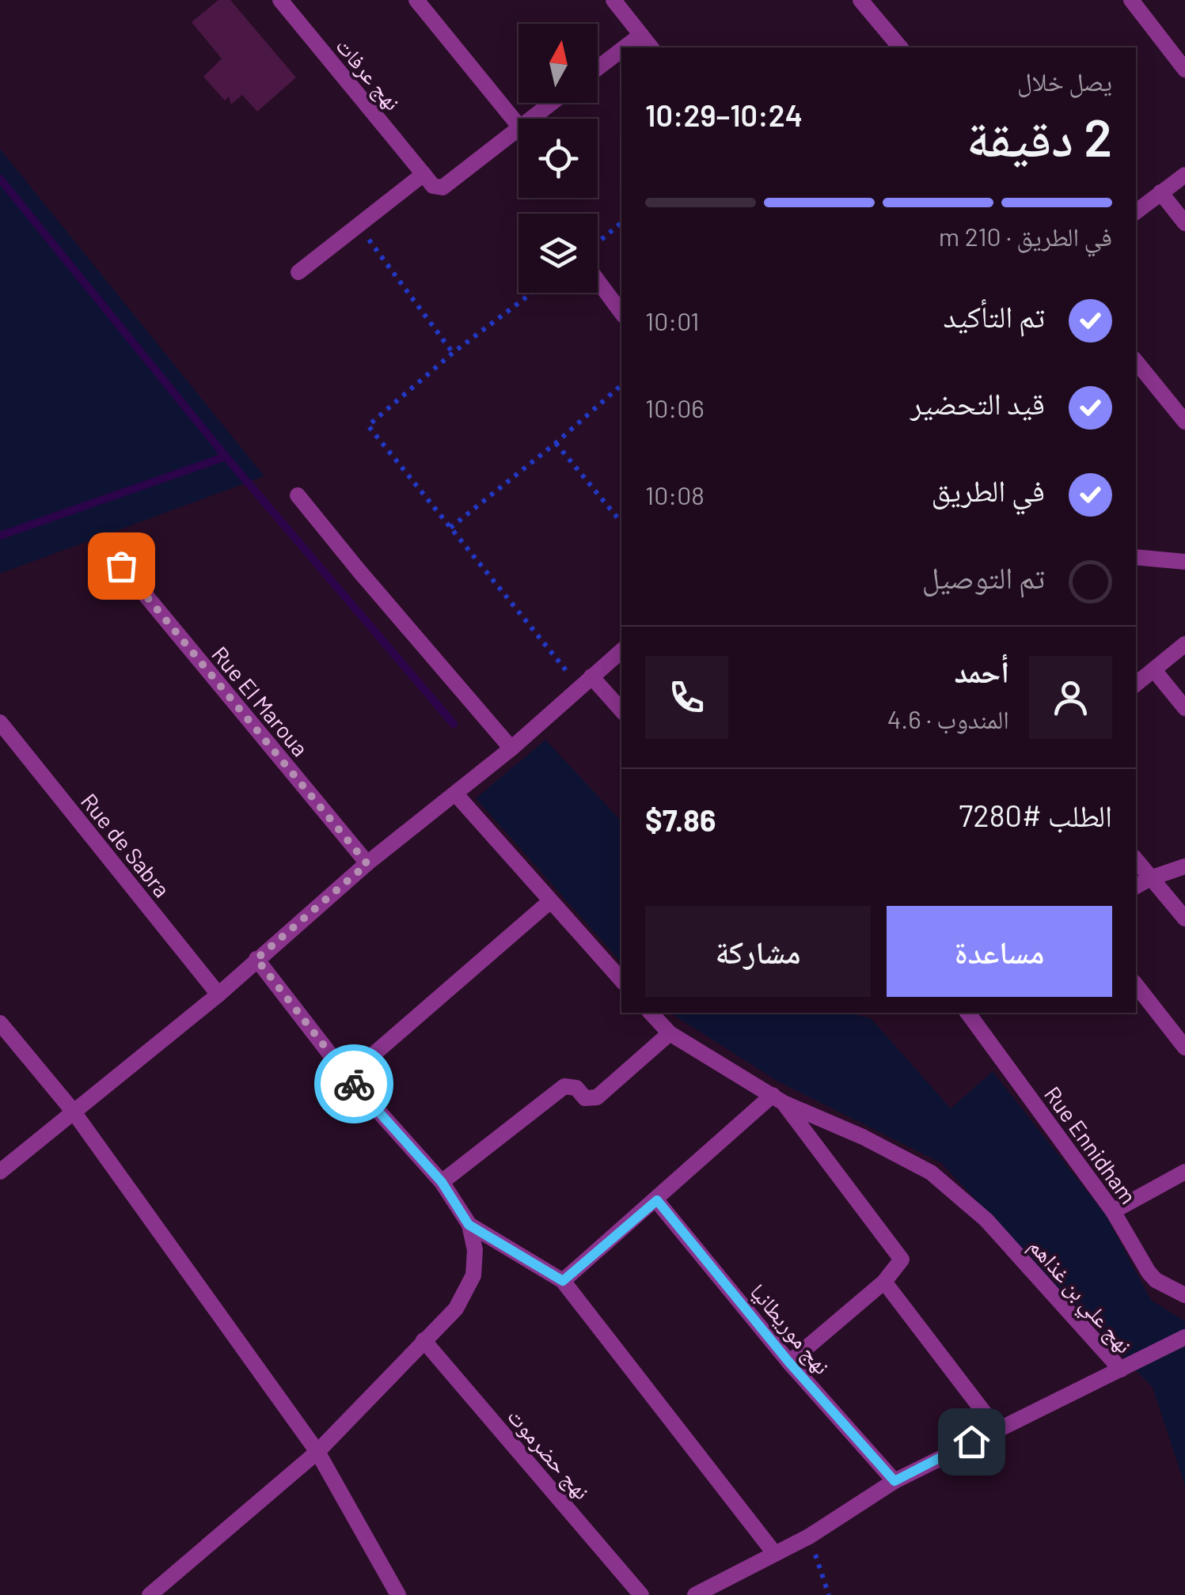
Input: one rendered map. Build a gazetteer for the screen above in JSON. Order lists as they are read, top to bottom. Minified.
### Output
{"streets":{"street":["نهج عرفات","Rue El Maroua","Rue de Sabra","Rue Ennidham","نهج علي بن غذاهم","نهج موريطانيا","نهج حضرموت"]},"crossings":[["نهج علي بن غذاهم","نهج موريطانيا"]],"north":"top","page":{"heading":["2 دقيقة","يصل خلال","10:24–10:29"],"panel":["أحمد","المندوب · 4.6","الطلب #7280","$7.86"],"bar":"في الطريق · 210 m","list":[["تم التأكيد","10:01"],["قيد التحضير","10:06"],["في الطريق","10:08"],"تم التوصيل"],"buttons":["مساعدة","مشاركة"]}}
